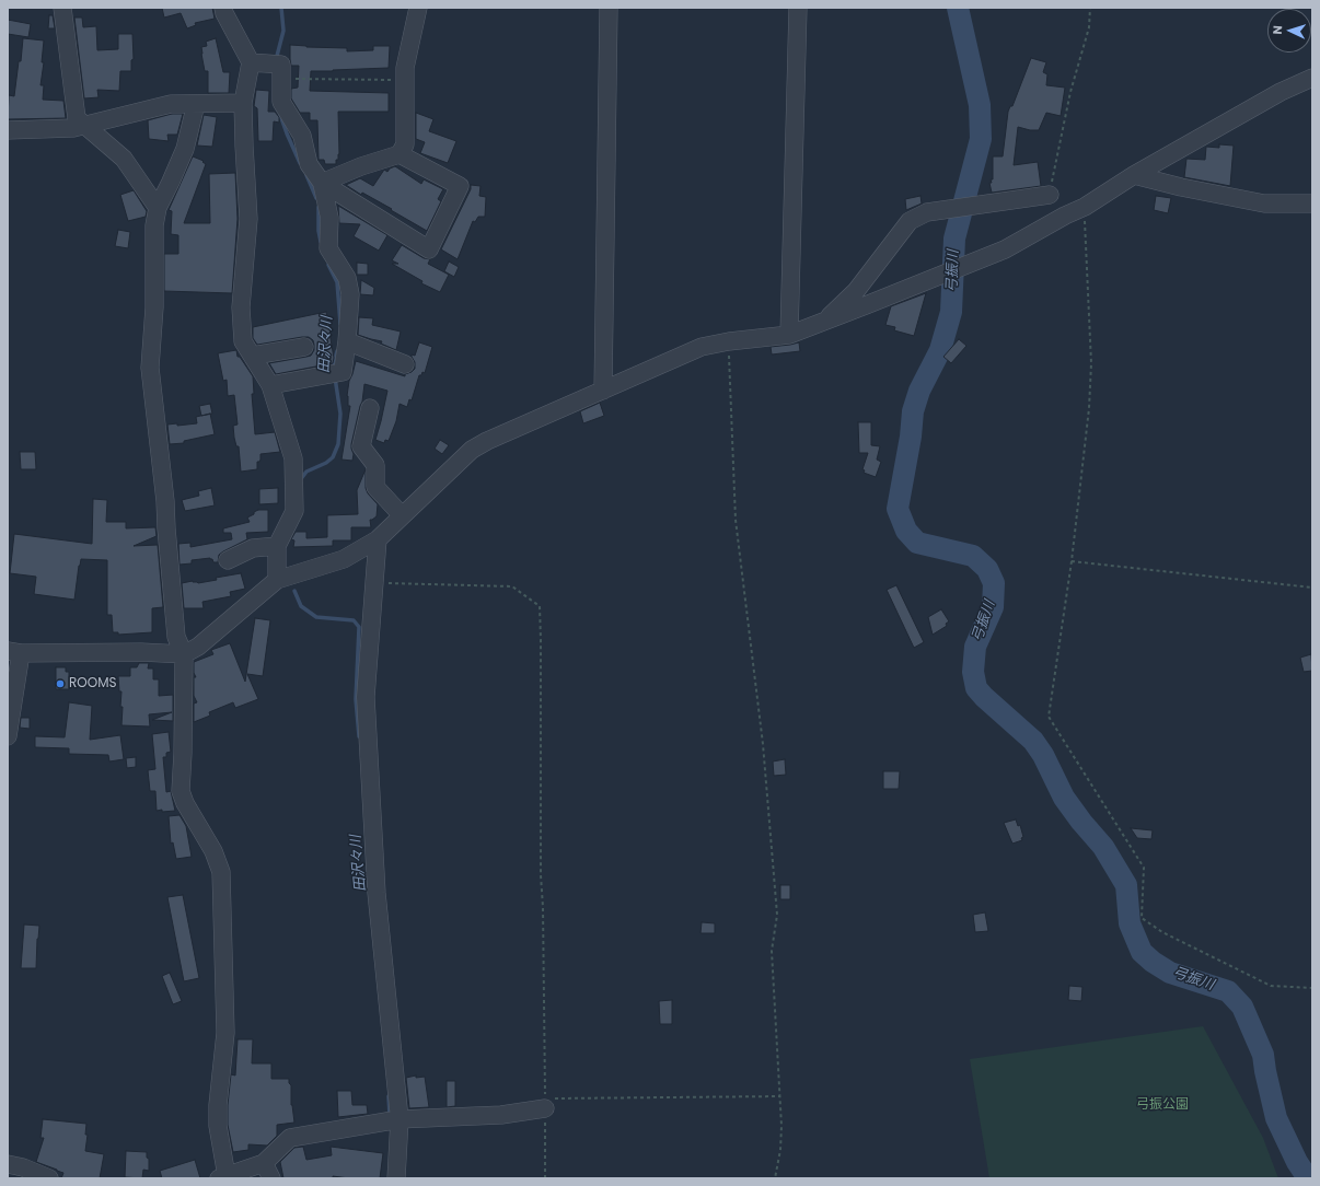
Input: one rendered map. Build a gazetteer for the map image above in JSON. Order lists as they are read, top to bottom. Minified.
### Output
{"water":["弓振川","田沢々川"],"parks":["弓振公園"],"places":["ROOMS"],"north":"left"}
